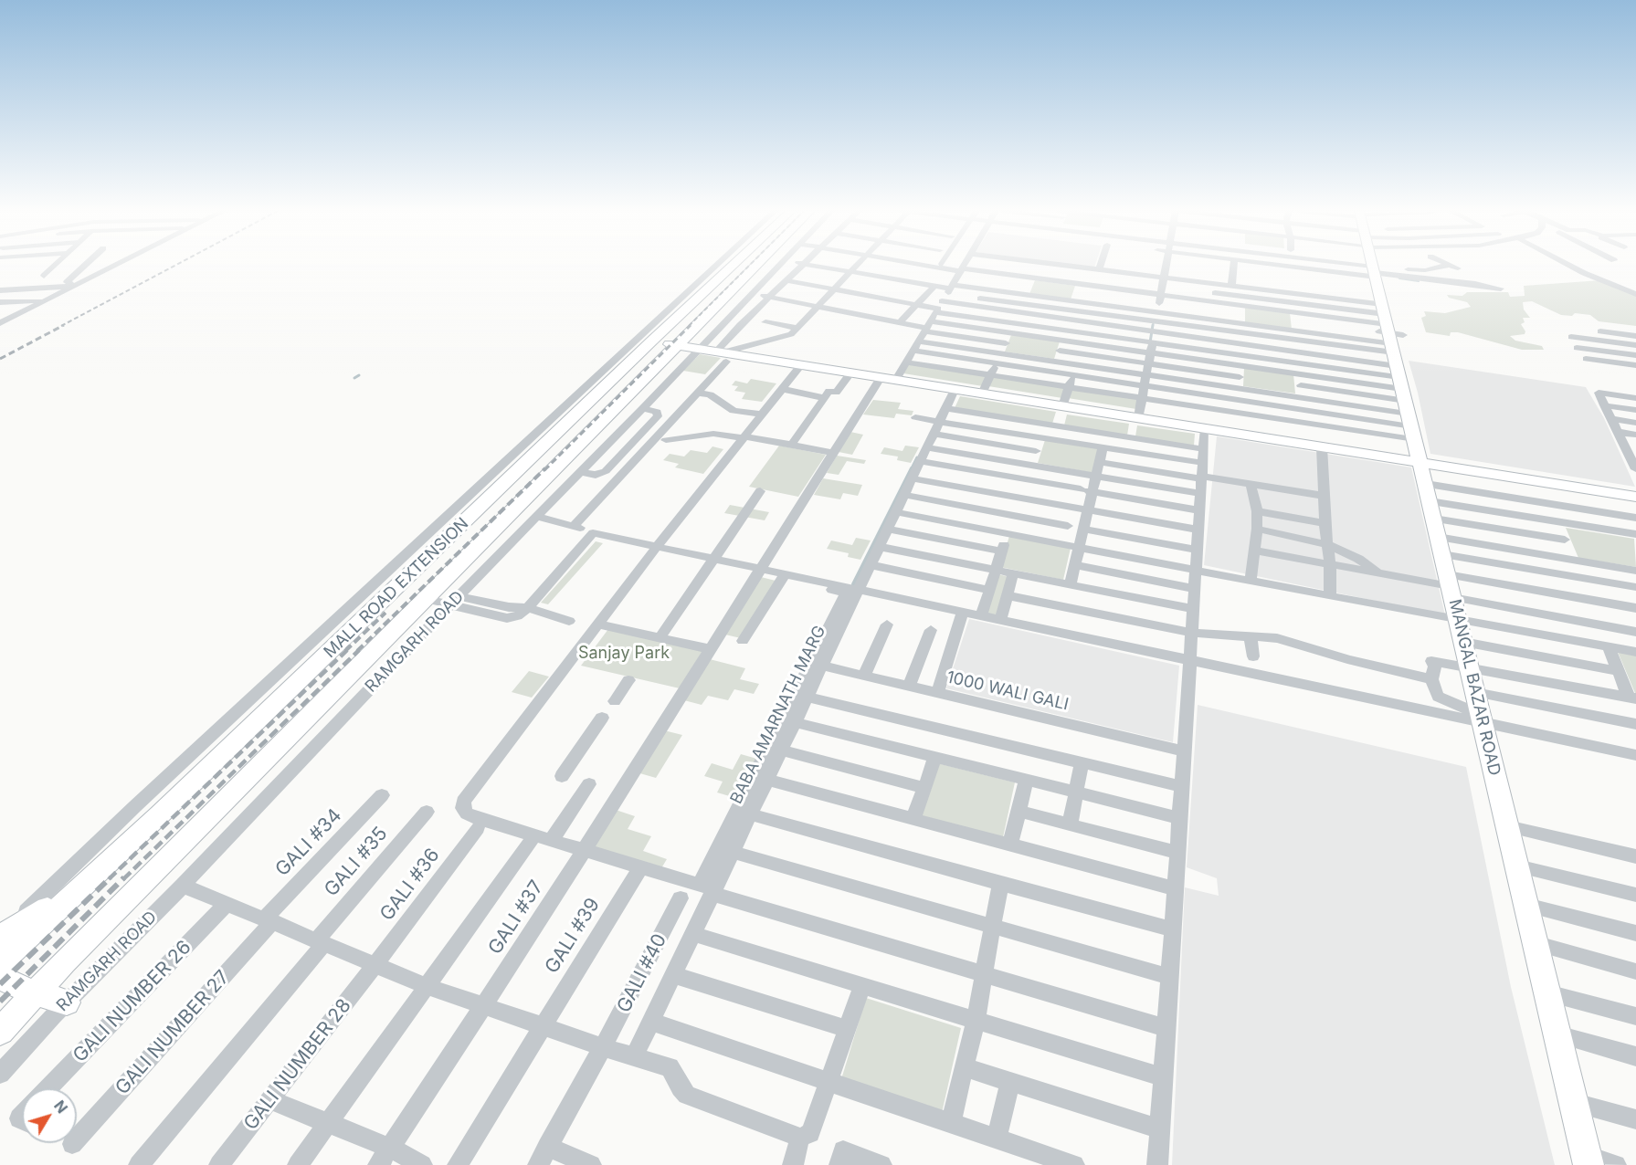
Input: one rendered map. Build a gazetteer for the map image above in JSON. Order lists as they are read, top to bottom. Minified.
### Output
{"streets":{"main road":["MALL ROAD EXTENSION","MANGAL BAZAR ROAD"],"street":["RAMGARH ROAD","1000 WALI GALI","BABA AMARNATH MARG","GALI #34","GALI #35","GALI #36","GALI #37","GALI #39","GALI #40","GALI NUMBER 26","GALI NUMBER 27","GALI NUMBER 28"]},"crossings":[["1000 WALI GALI","BABA AMARNATH MARG"],["GALI #34","GALI NUMBER 27"],["GALI #36","GALI NUMBER 28"]],"parks":["Sanjay Park"],"north":"top right"}
